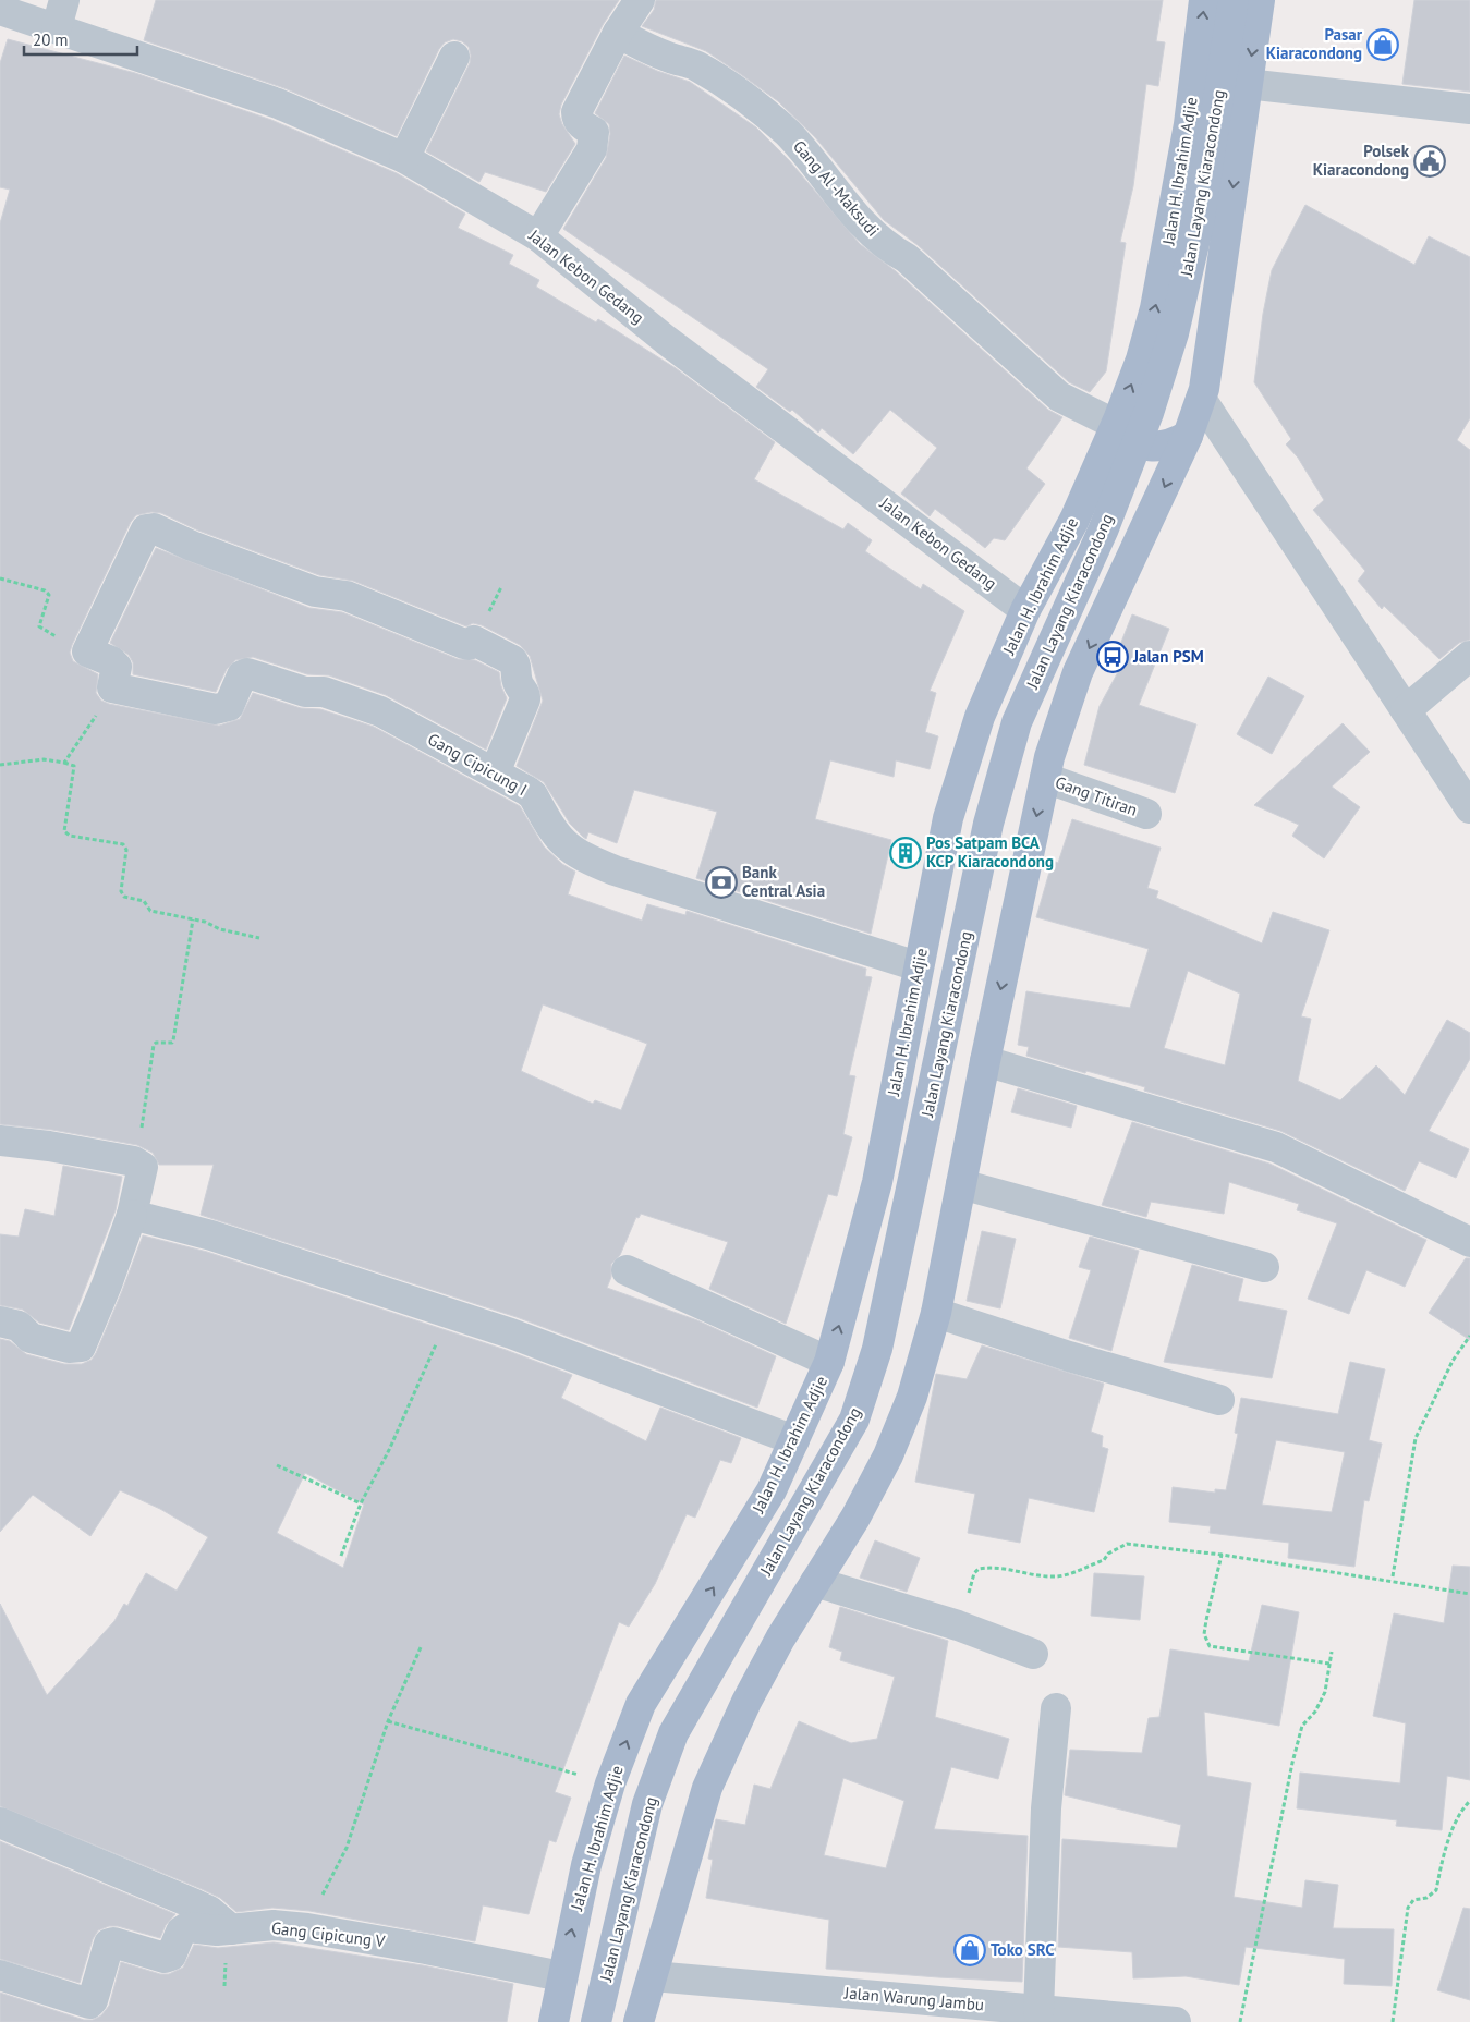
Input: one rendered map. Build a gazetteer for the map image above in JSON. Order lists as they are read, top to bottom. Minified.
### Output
{"streets":{"main road":["Jalan H. Ibrahim Adjie","Jalan Layang Kiaracondong"],"street":["Gang Al -Maksudi","Jalan Kebon Gedang","Gang Cipicung I","Gang Titiran","Gang Cipicung V","Jalan Warung Jambu"]},"crossings":[["Jalan H. Ibrahim Adjie","Gang Al -Maksudi"],["Jalan H. Ibrahim Adjie","Jalan Kebon Gedang"],["Jalan H. Ibrahim Adjie","Gang Cipicung I"],["Jalan H. Ibrahim Adjie","Gang Cipicung V"]],"places":{"shop":["Pasar Kiaracondong","Toko SRC"],"public building":["Polsek Kiaracondong"],"bus stop":["Jalan PSM"],"building":["Pos Satpam BCA KCP Kiaracondong"],"bank":["Bank Central Asia"]},"scale_bar":"20 m"}
